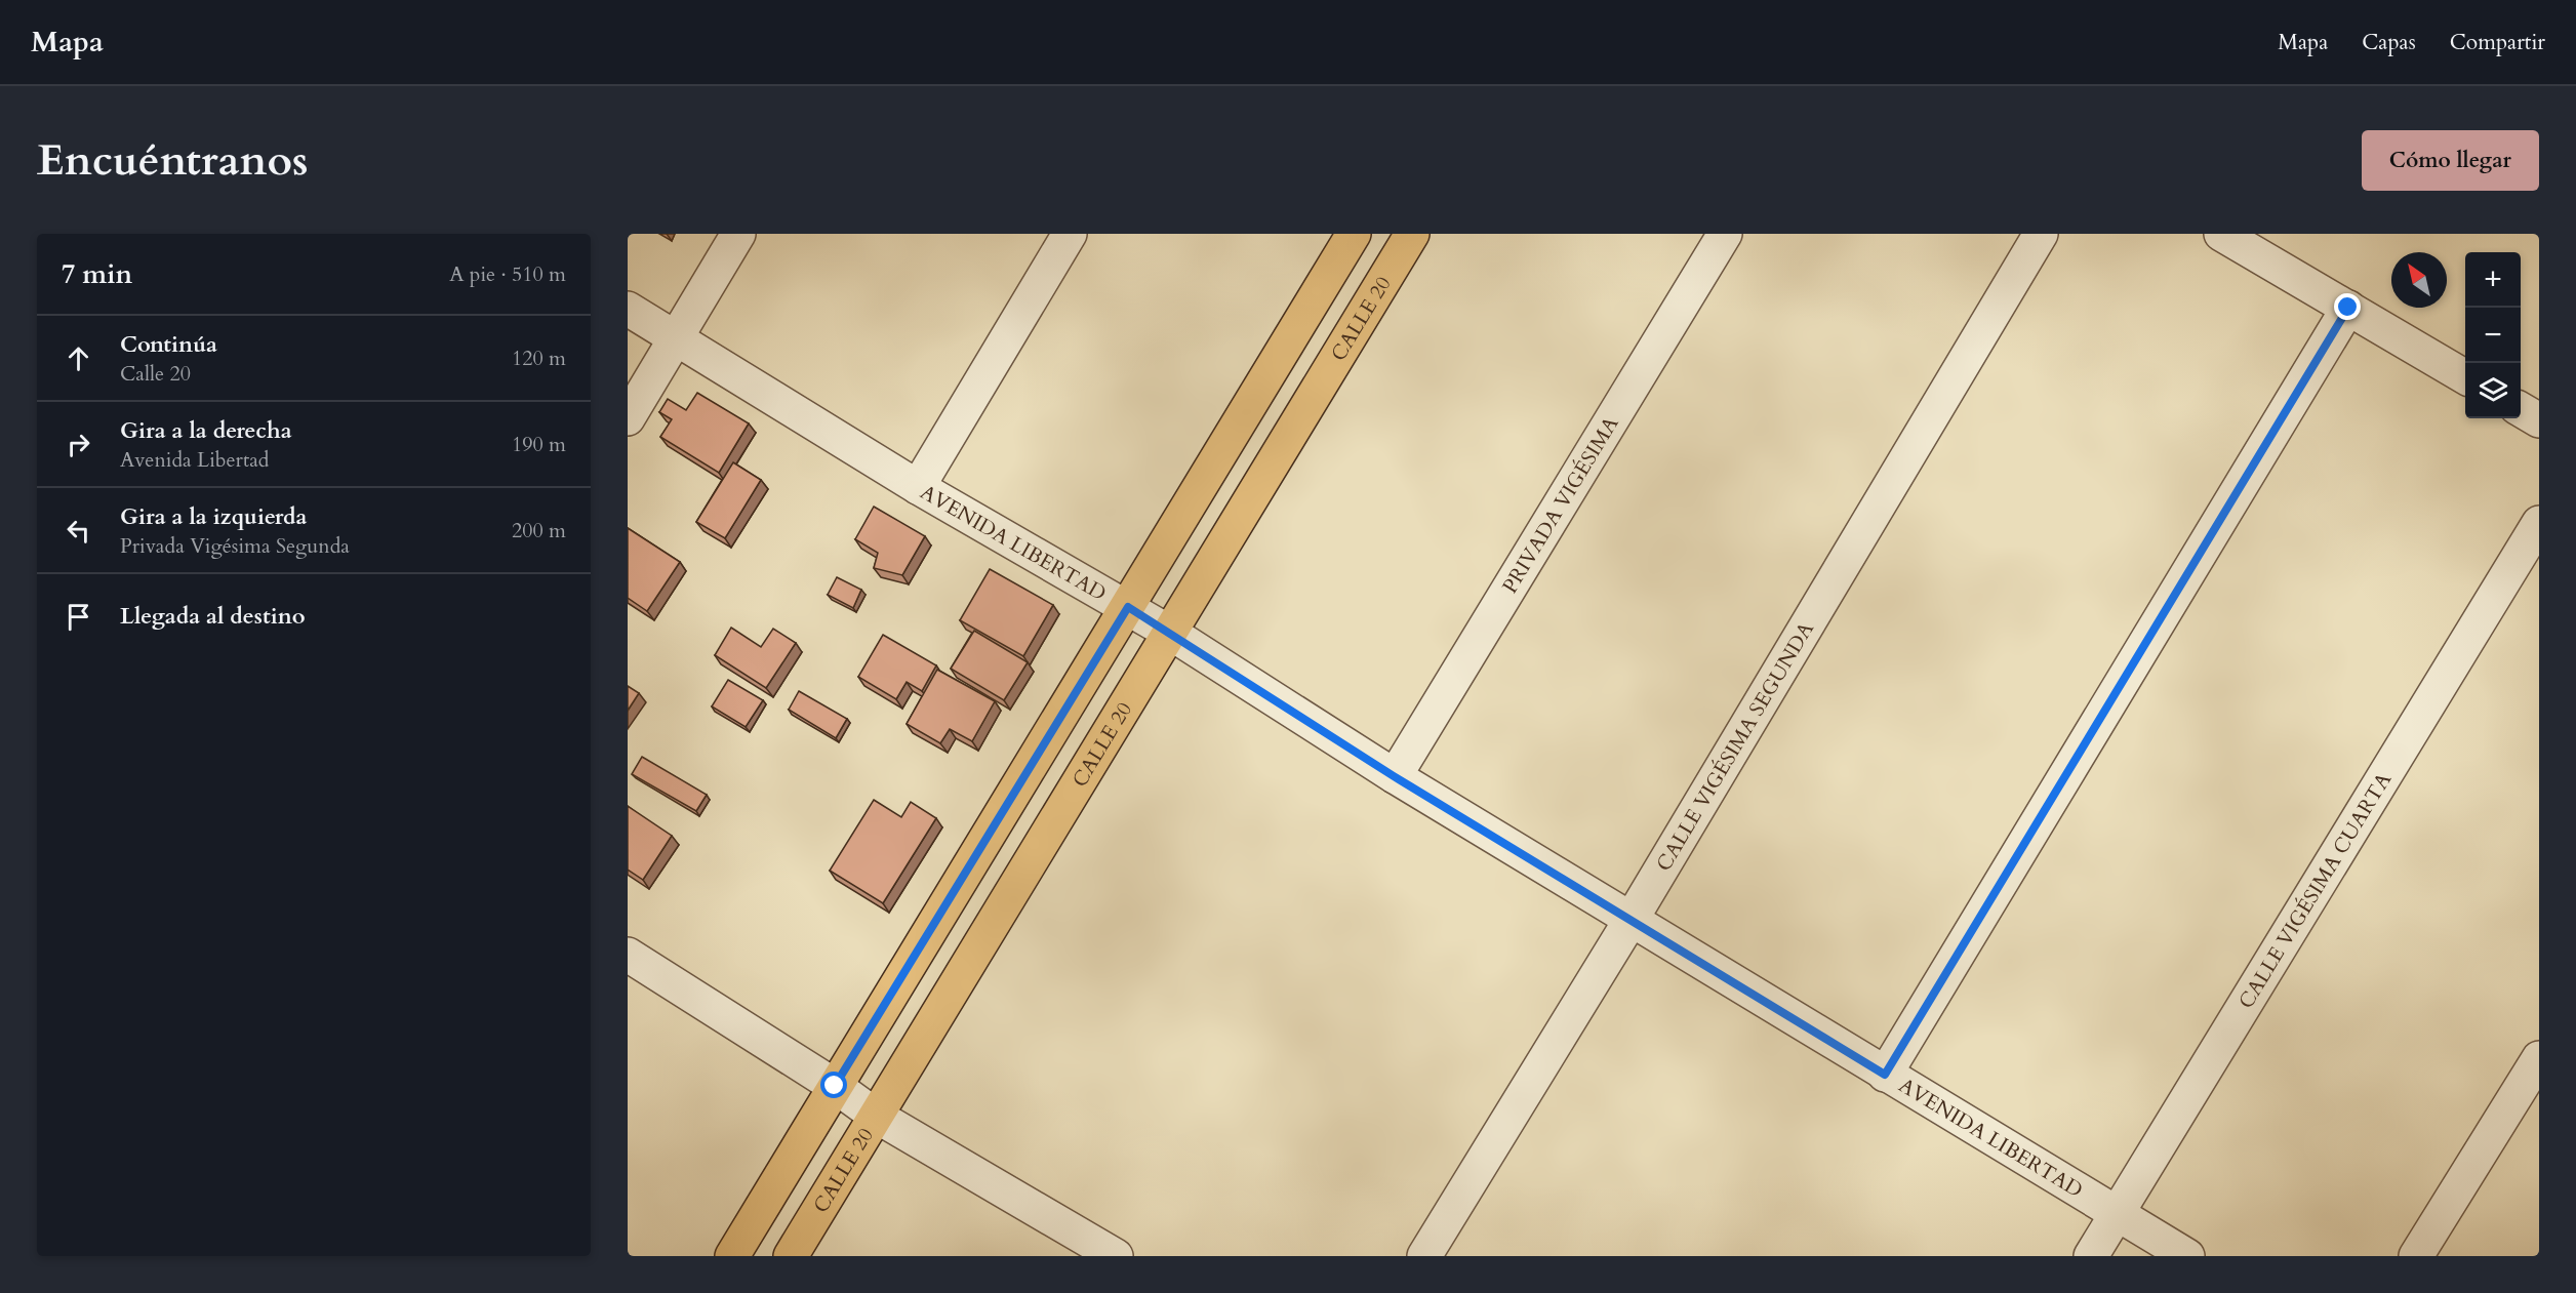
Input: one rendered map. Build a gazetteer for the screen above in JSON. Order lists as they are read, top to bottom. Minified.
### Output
{"streets":{"main road":["CALLE 20"],"street":["PRIVADA VIGÉSIMA","AVENIDA LIBERTAD","CALLE VIGÉSIMA SEGUNDA","CALLE VIGÉSIMA CUARTA"]},"crossings":[["CALLE 20","AVENIDA LIBERTAD"],["PRIVADA VIGÉSIMA","AVENIDA LIBERTAD"],["AVENIDA LIBERTAD","CALLE VIGÉSIMA SEGUNDA"],["AVENIDA LIBERTAD","CALLE VIGÉSIMA CUARTA"]],"north":"top left","page":{"header":"Mapa","nav":["Mapa","Capas","Compartir"],"buttons":"Cómo llegar","title":"Encuéntranos","heading":["7 min","A pie · 510 m"],"map_buttons":["+","−"],"list":[["Continúa","Calle 20","120 m"],["Gira a la derecha","Avenida Libertad","190 m"],["Gira a la izquierda","Privada Vigésima Segunda","200 m"],"Llegada al destino"]}}
